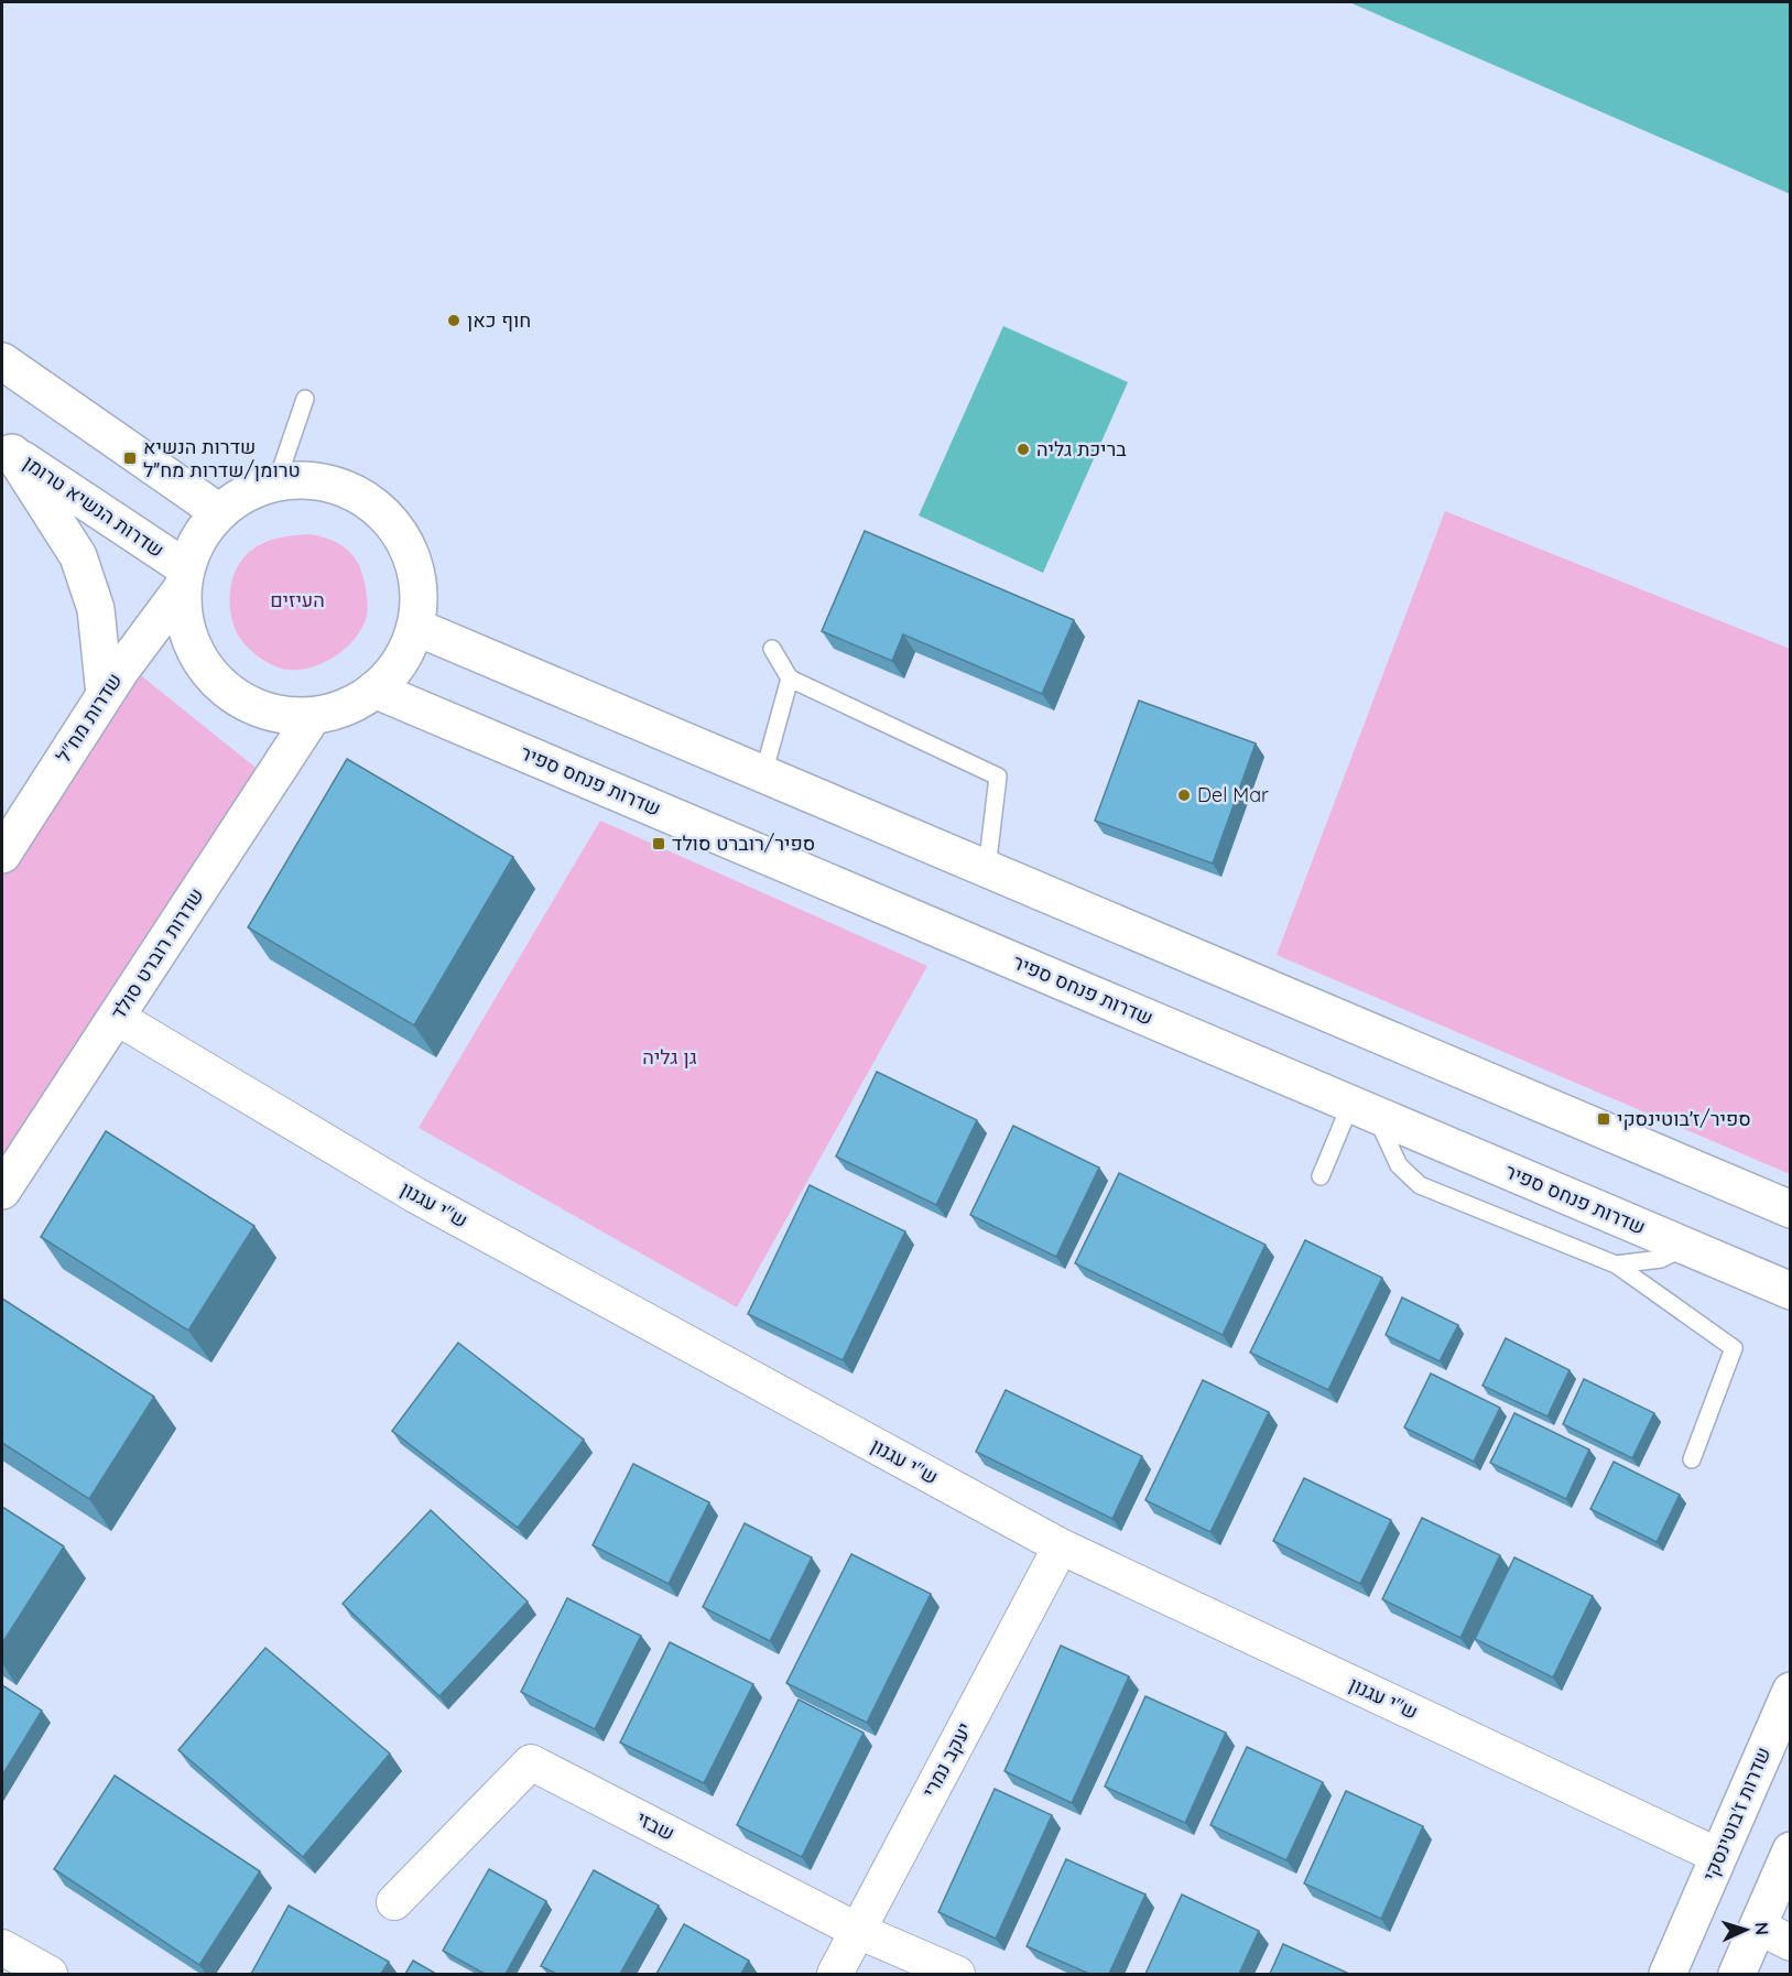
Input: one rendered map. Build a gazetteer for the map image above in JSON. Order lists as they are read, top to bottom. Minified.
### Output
{"streets":{"street":["שדרות הנשיא טרומן","שדרות מח\"ל","שדרות פנחס ספיר","שדרות רוברט סולד","ש\"י עגנון","יעקב נמרי","שדרות ז'בוטינסקי","שבזי"]},"crossings":[["שדרות הנשיא טרומן","שדרות מח\"ל"],["שדרות הנשיא טרומן","שדרות פנחס ספיר"],["שדרות הנשיא טרומן","שדרות רוברט סולד"],["שדרות מח\"ל","שדרות פנחס ספיר"],["שדרות מח\"ל","שדרות רוברט סולד"],["שדרות פנחס ספיר","שדרות רוברט סולד"],["שדרות רוברט סולד","ש\"י עגנון"],["ש\"י עגנון","יעקב נמרי"],["ש\"י עגנון","שדרות ז'בוטינסקי"],["יעקב נמרי","שבזי"]],"parks":["העיזים","גן גליה"],"places":{"other":["חוף כאן","בריכת גליה","Del Mar"],"transit":["שדרות הנשיא טרומן/שדרות מח״ל","ספיר/רוברט סולד","ספיר/ז׳בוטינסקי"]},"north":"right"}
